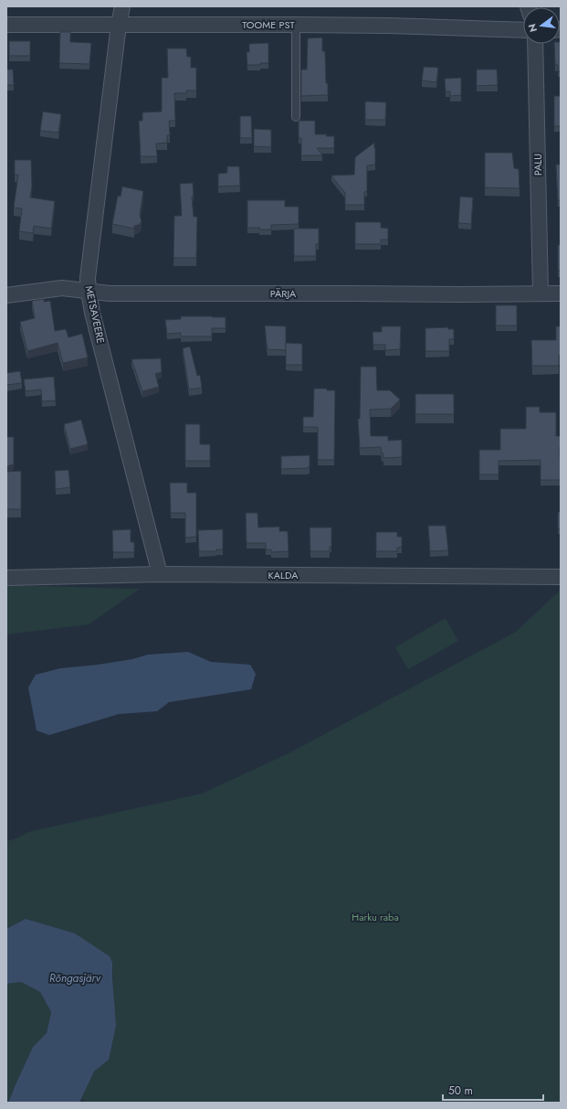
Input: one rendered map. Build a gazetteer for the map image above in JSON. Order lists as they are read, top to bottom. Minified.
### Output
{"streets":{"street":["TOOME PST","PALU","PÄRJA","METSAVEERE","KALDA"]},"crossings":[["TOOME PST","METSAVEERE"],["PALU","PÄRJA"],["PÄRJA","METSAVEERE"],["METSAVEERE","KALDA"]],"water":["Rõngasjärv"],"parks":["Harku raba"],"scale_bar":"50 m","north":"left"}
